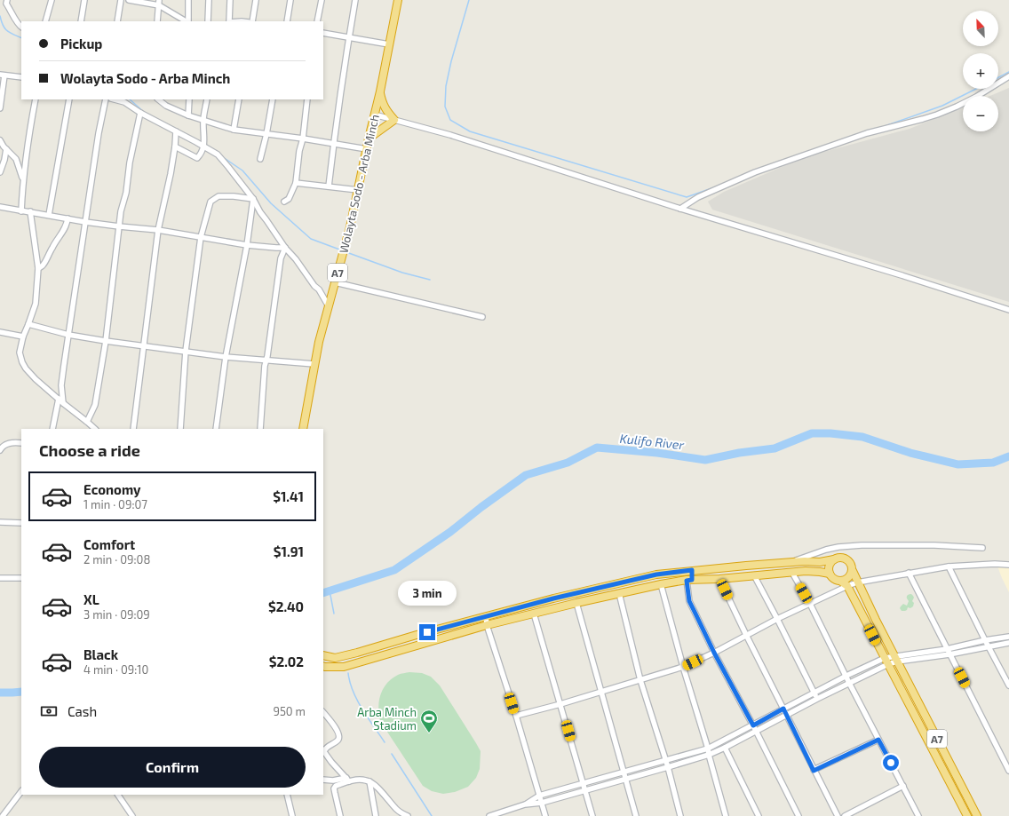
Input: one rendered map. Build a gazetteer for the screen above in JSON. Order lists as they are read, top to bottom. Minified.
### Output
{"streets":{"highway":["Wolayta Sodo - Arba Minch","A7"]},"water":["Kulifo River"],"places":{"sports":["Arba Minch Stadium"]},"north":"top left","page":{"map_buttons":["+","−"],"banner":["Pickup","Wolayta Sodo - Arba Minch"],"heading":"Choose a ride","list":[{"name":"Economy","note":"1 min · 09:07","value":"$1.41"},{"name":"Comfort","note":"2 min · 09:08","value":"$1.91"},{"name":"XL","note":"3 min · 09:09","value":"$2.40"},{"name":"Black","note":"4 min · 09:10","value":"$2.02"}],"bubble":"3 min","pay":["Cash","950 m"],"buttons":"Confirm"}}
